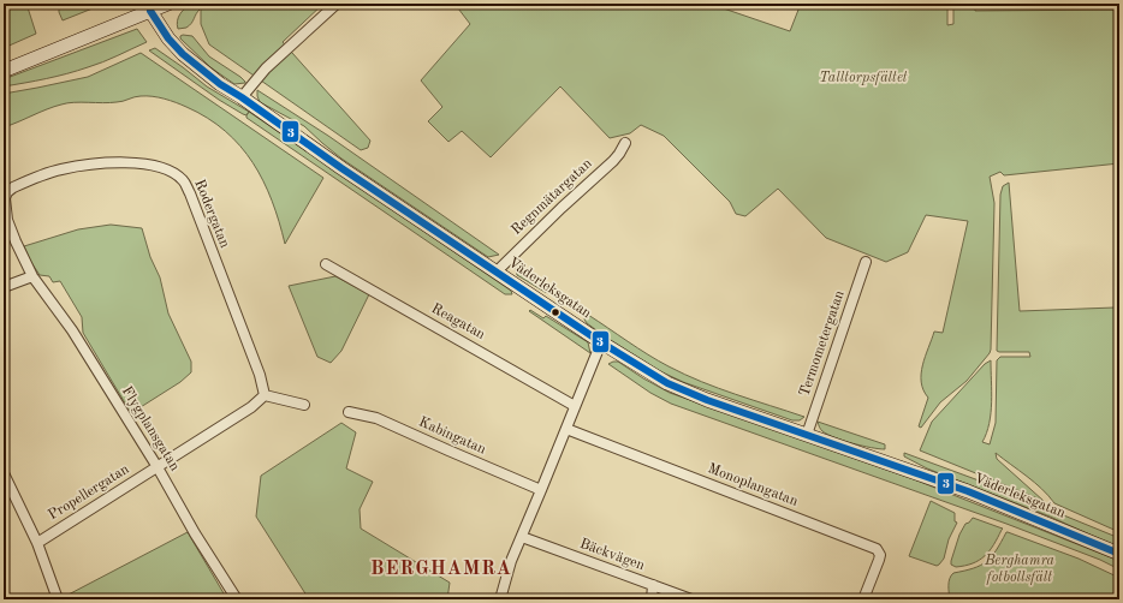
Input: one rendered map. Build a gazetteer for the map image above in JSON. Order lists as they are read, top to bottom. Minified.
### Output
{"streets":{"street":["Regnmätargatan","Rodergatan","Väderleksgatan","Reagatan","Termometergatan","Flygplansgatan","Kabingatan","Monoplangatan","Propellergatan","Bäckvägen"]},"crossings":[["Regnmätargatan","Väderleksgatan"],["Rodergatan","Flygplansgatan"],["Väderleksgatan","Termometergatan"],["Flygplansgatan","Propellergatan"]],"districts":["BERGHAMRA"],"parks":["Talltorpsfältet","Berghamra fotbollsfält"],"lines":["transit line 3"]}
